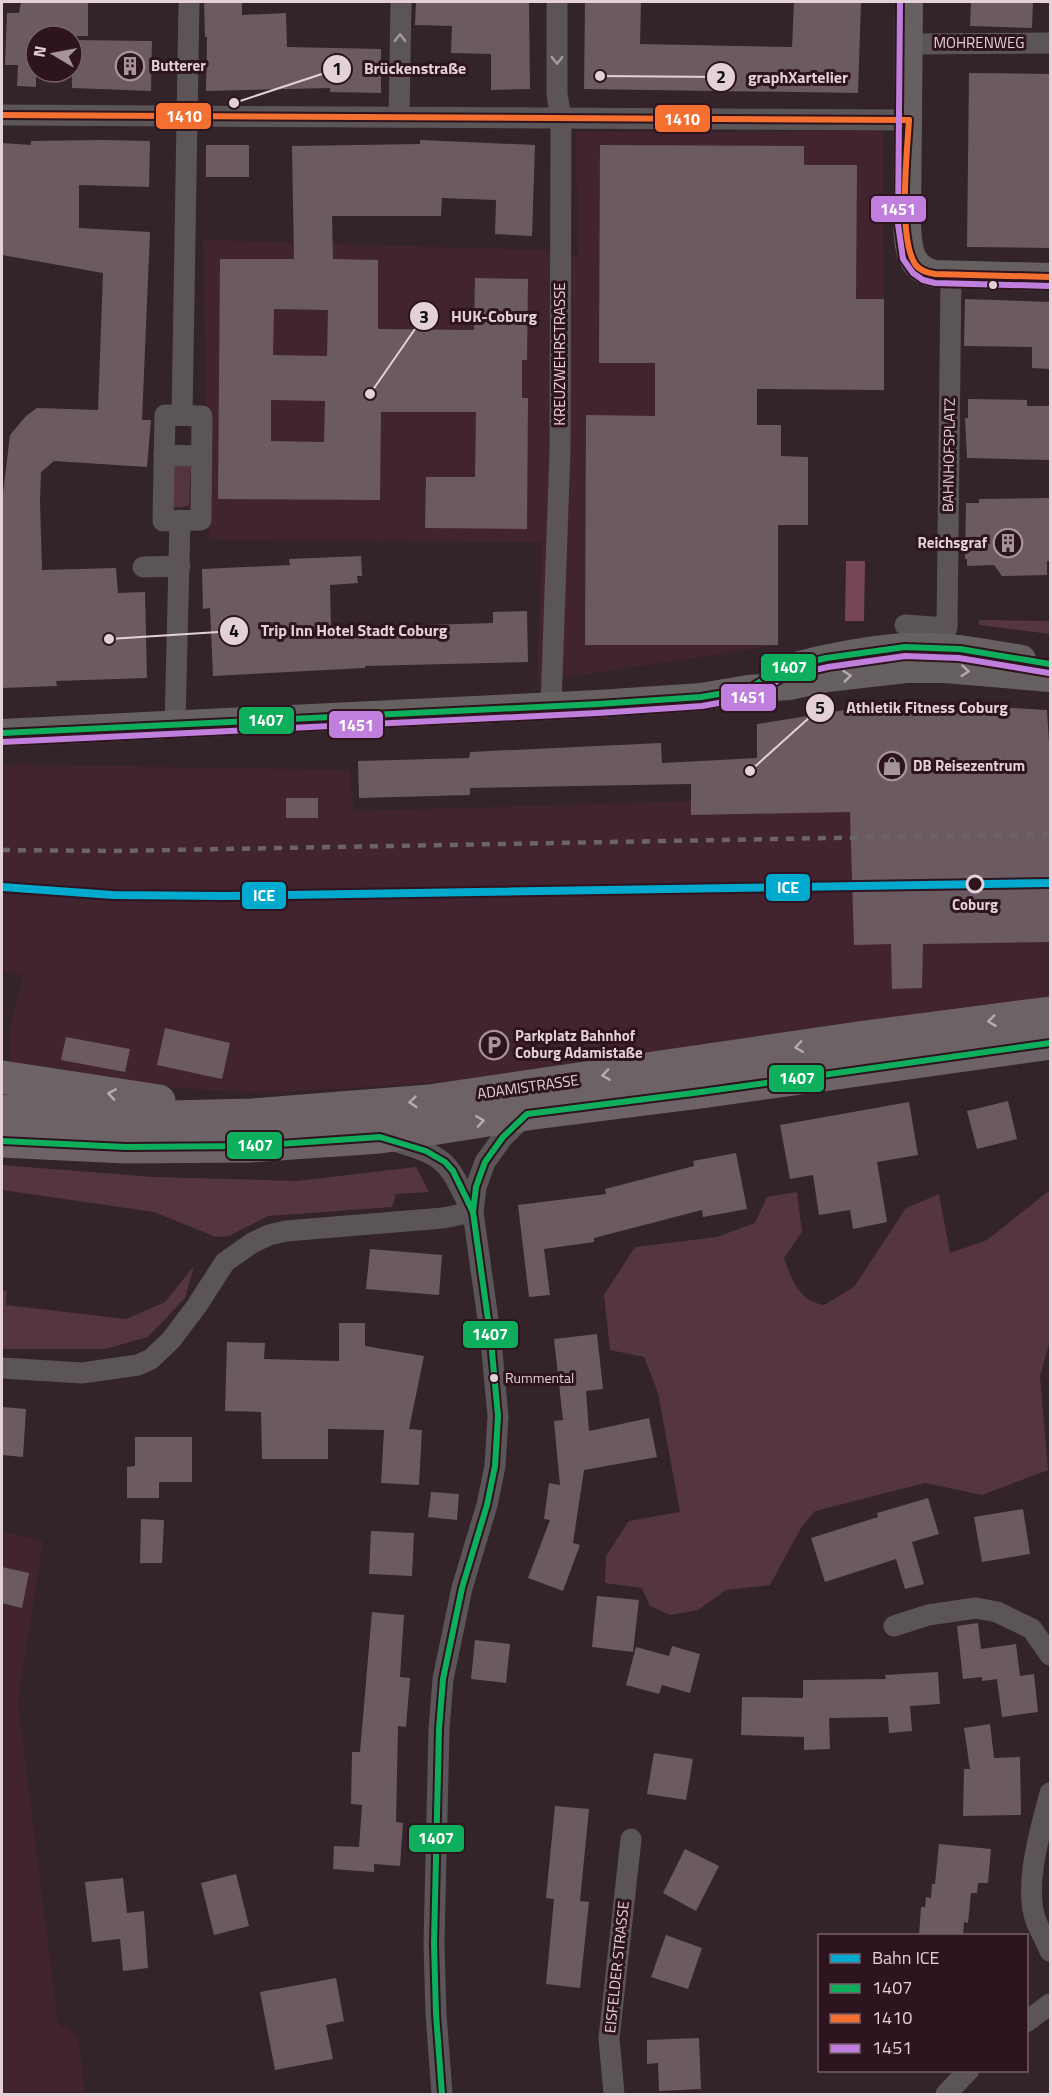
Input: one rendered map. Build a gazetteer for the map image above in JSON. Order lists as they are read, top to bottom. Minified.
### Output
{"streets":{"highway":["ADAMISTRASSE"],"street":["MOHRENWEG","KREUZWEHRSTRASSE","BAHNHOFSPLATZ","EISFELDER STRASSE"]},"places":{"building":["Butterer","Reichsgraf"],"other":["graphXartelier","Brückenstraße","HUK-Coburg","Trip Inn Hotel Stadt Coburg","Athletik Fitness Coburg","Coburg","Rummental"],"shop":["DB Reisezentrum"],"parking":["Parkplatz Bahnhof Coburg Adamistaße"]},"lines":["transit line 1451","transit line 1410","transit line 1407","rail line ICE"],"legend":["Bahn ICE","1407","1410","1451"],"north":"left"}
